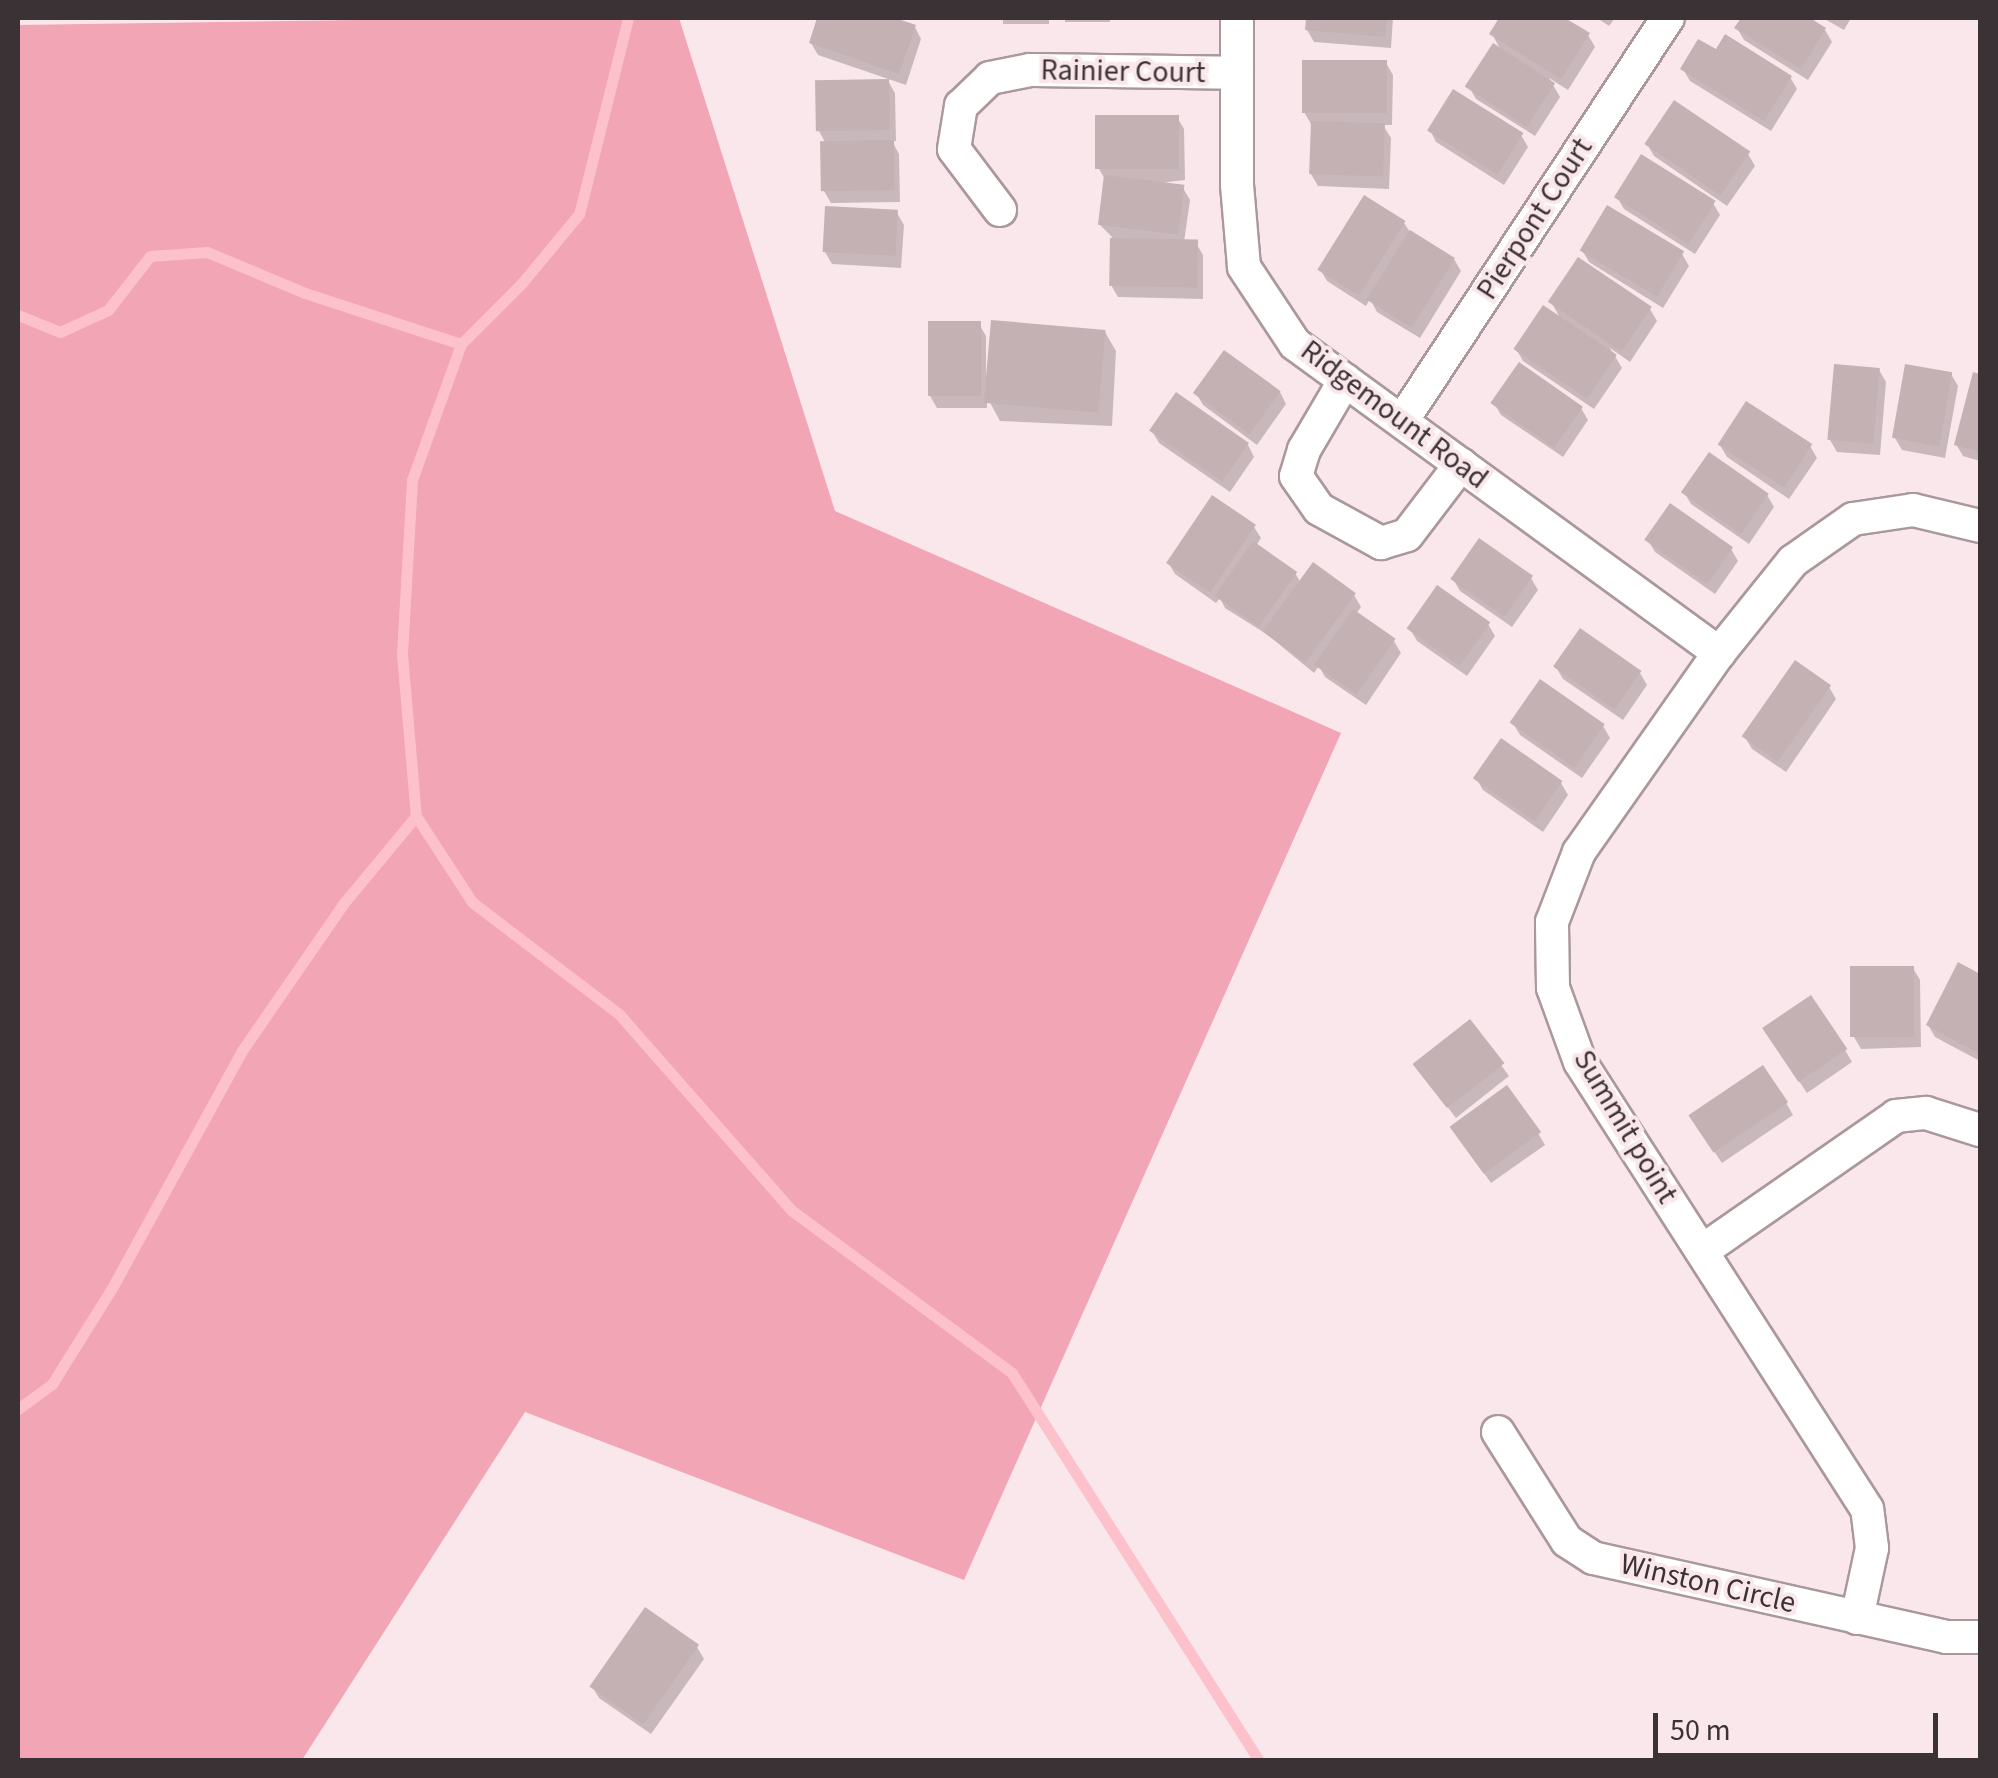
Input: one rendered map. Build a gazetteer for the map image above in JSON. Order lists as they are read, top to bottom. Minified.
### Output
{"streets":{"street":["Rainier Court","Pierpont Court","Ridgemount Road","Summit point","Winston Circle"]},"crossings":[["Rainier Court","Ridgemount Road"],["Pierpont Court","Ridgemount Road"],["Ridgemount Road","Summit point"],["Summit point","Winston Circle"]],"scale_bar":"50 m"}
